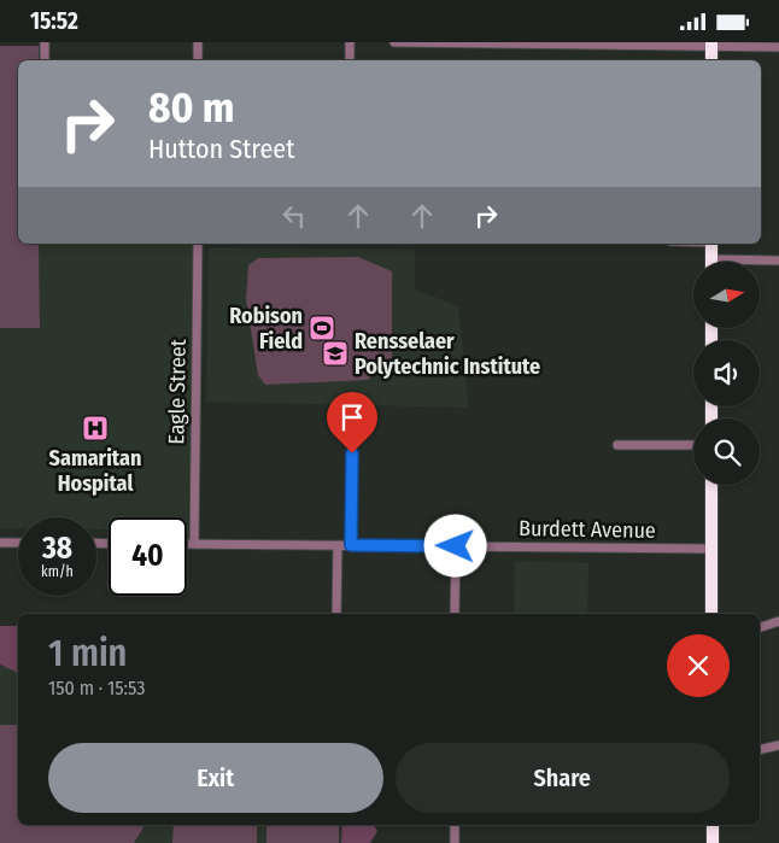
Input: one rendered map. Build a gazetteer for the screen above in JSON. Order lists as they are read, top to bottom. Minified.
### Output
{"streets":{"street":["Eagle Street","Burdett Avenue"]},"crossings":[["Eagle Street","Burdett Avenue"]],"places":{"sports":["Robison Field"],"school or university":["Rensselaer Polytechnic Institute"],"hospital":["Samaritan Hospital"]},"north":"right","page":{"status":"15:52","turn":["80 m","Hutton Street"],"speed":"38 km/h","limit":"40","heading":["1 min","150 m · 15:53"],"buttons":["Exit","Share"]}}
